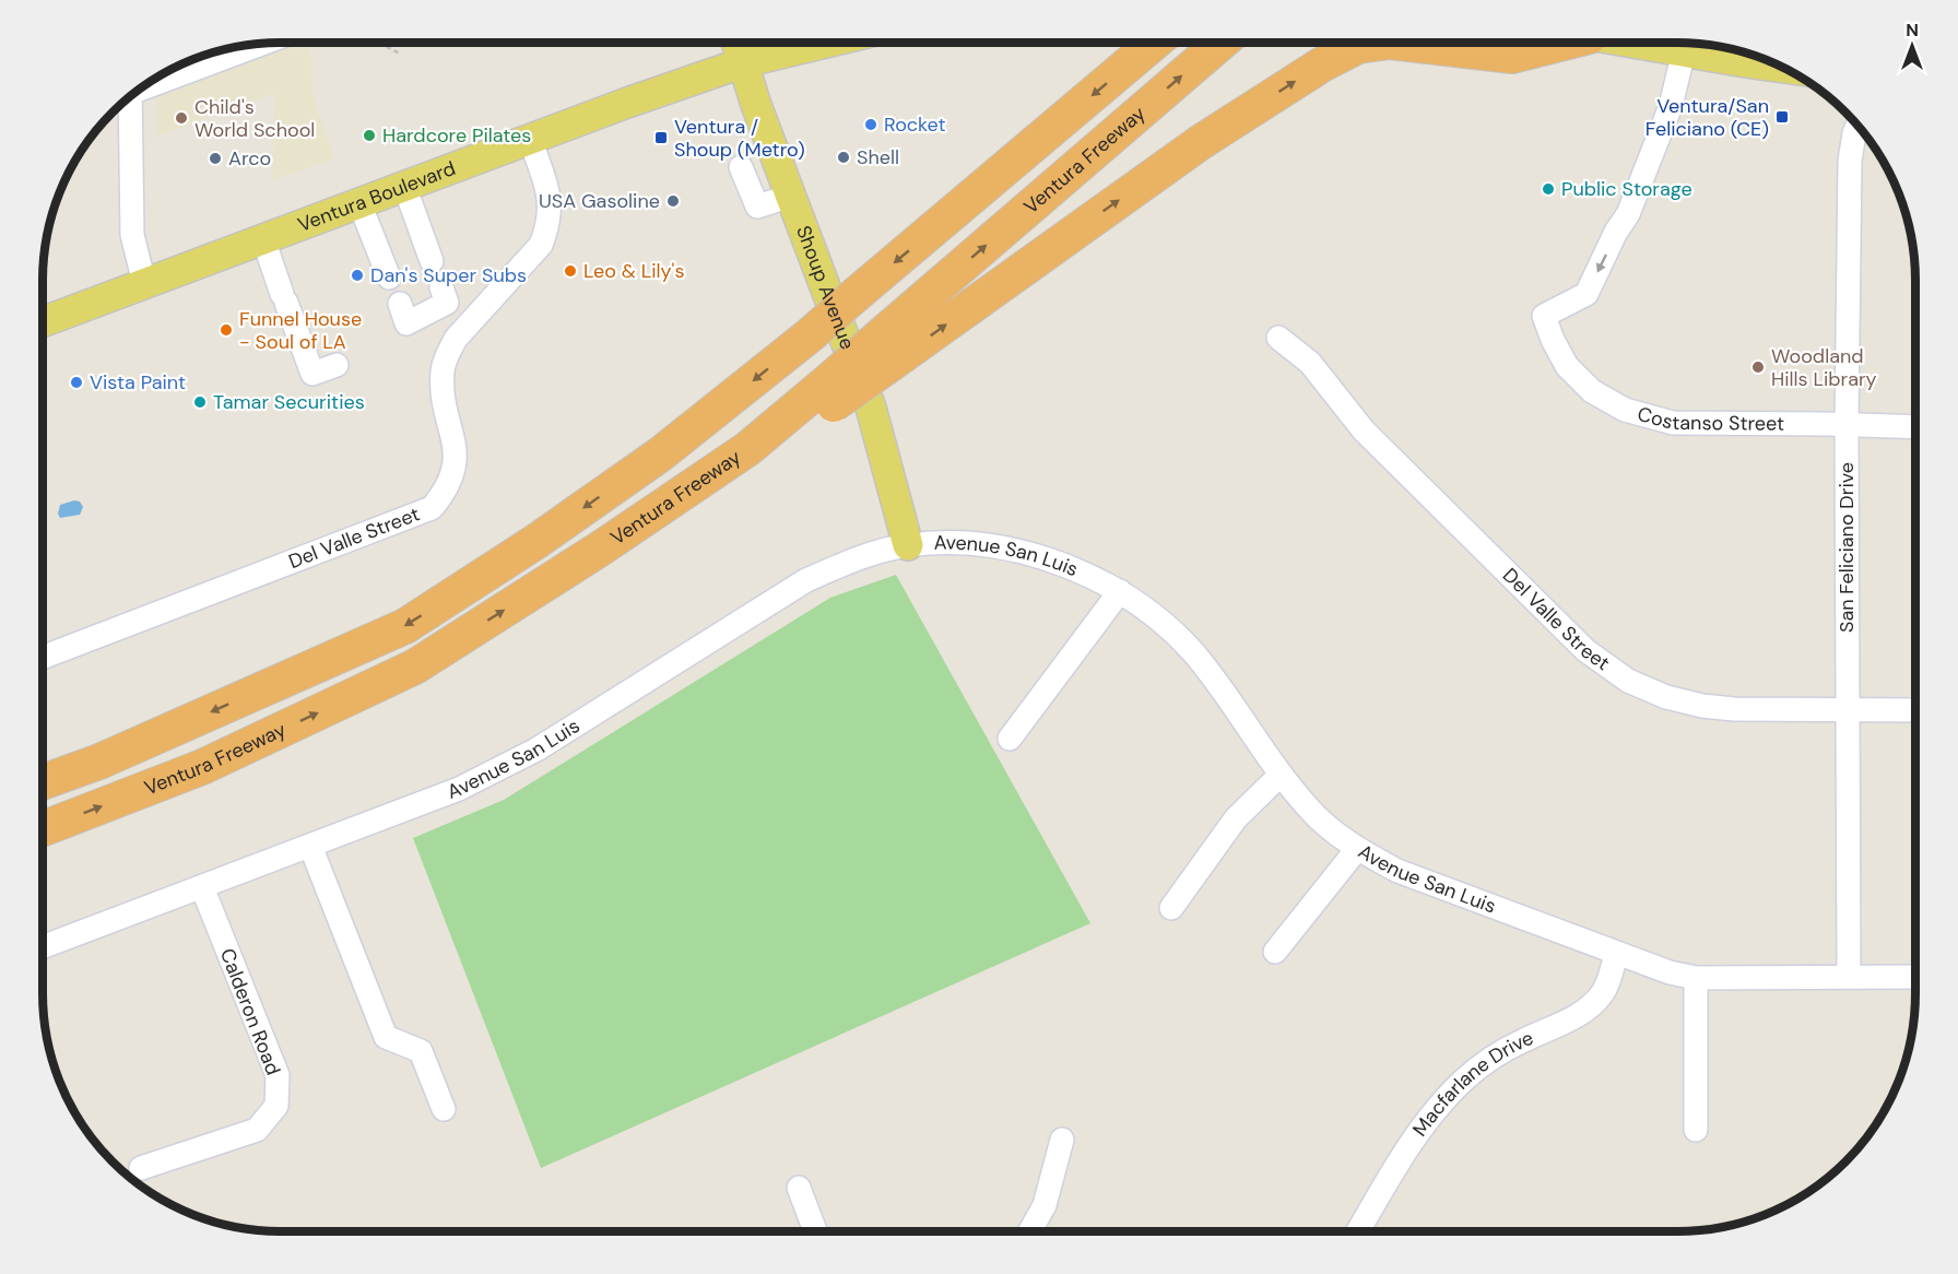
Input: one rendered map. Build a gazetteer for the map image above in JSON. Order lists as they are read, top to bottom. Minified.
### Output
{"streets":{"highway":["Ventura Freeway"],"main road":["Ventura Boulevard","Shoup Avenue"],"street":["Costanso Street","Del Valle Street","San Feliciano Drive","Avenue San Luis","Calderon Road","Macfarlane Drive"]},"crossings":[["Ventura Boulevard","Shoup Avenue"],["Ventura Boulevard","Del Valle Street"],["Shoup Avenue","Avenue San Luis"],["Costanso Street","San Feliciano Drive"],["Del Valle Street","San Feliciano Drive"],["San Feliciano Drive","Avenue San Luis"],["Avenue San Luis","Calderon Road"],["Avenue San Luis","Macfarlane Drive"]],"places":{"transit":["Ventura/San Feliciano (CE)","Ventura / Shoup (Metro)"],"other":["Child's World School","Rocket","Hardcore Pilates","Shell","Arco","Public Storage","USA Gasoline","Leo & Lily's","Dan's Super Subs","Funnel House - Soul of LA","Woodland Hills Library","Vista Paint","Tamar Securities"]},"north":"top"}
